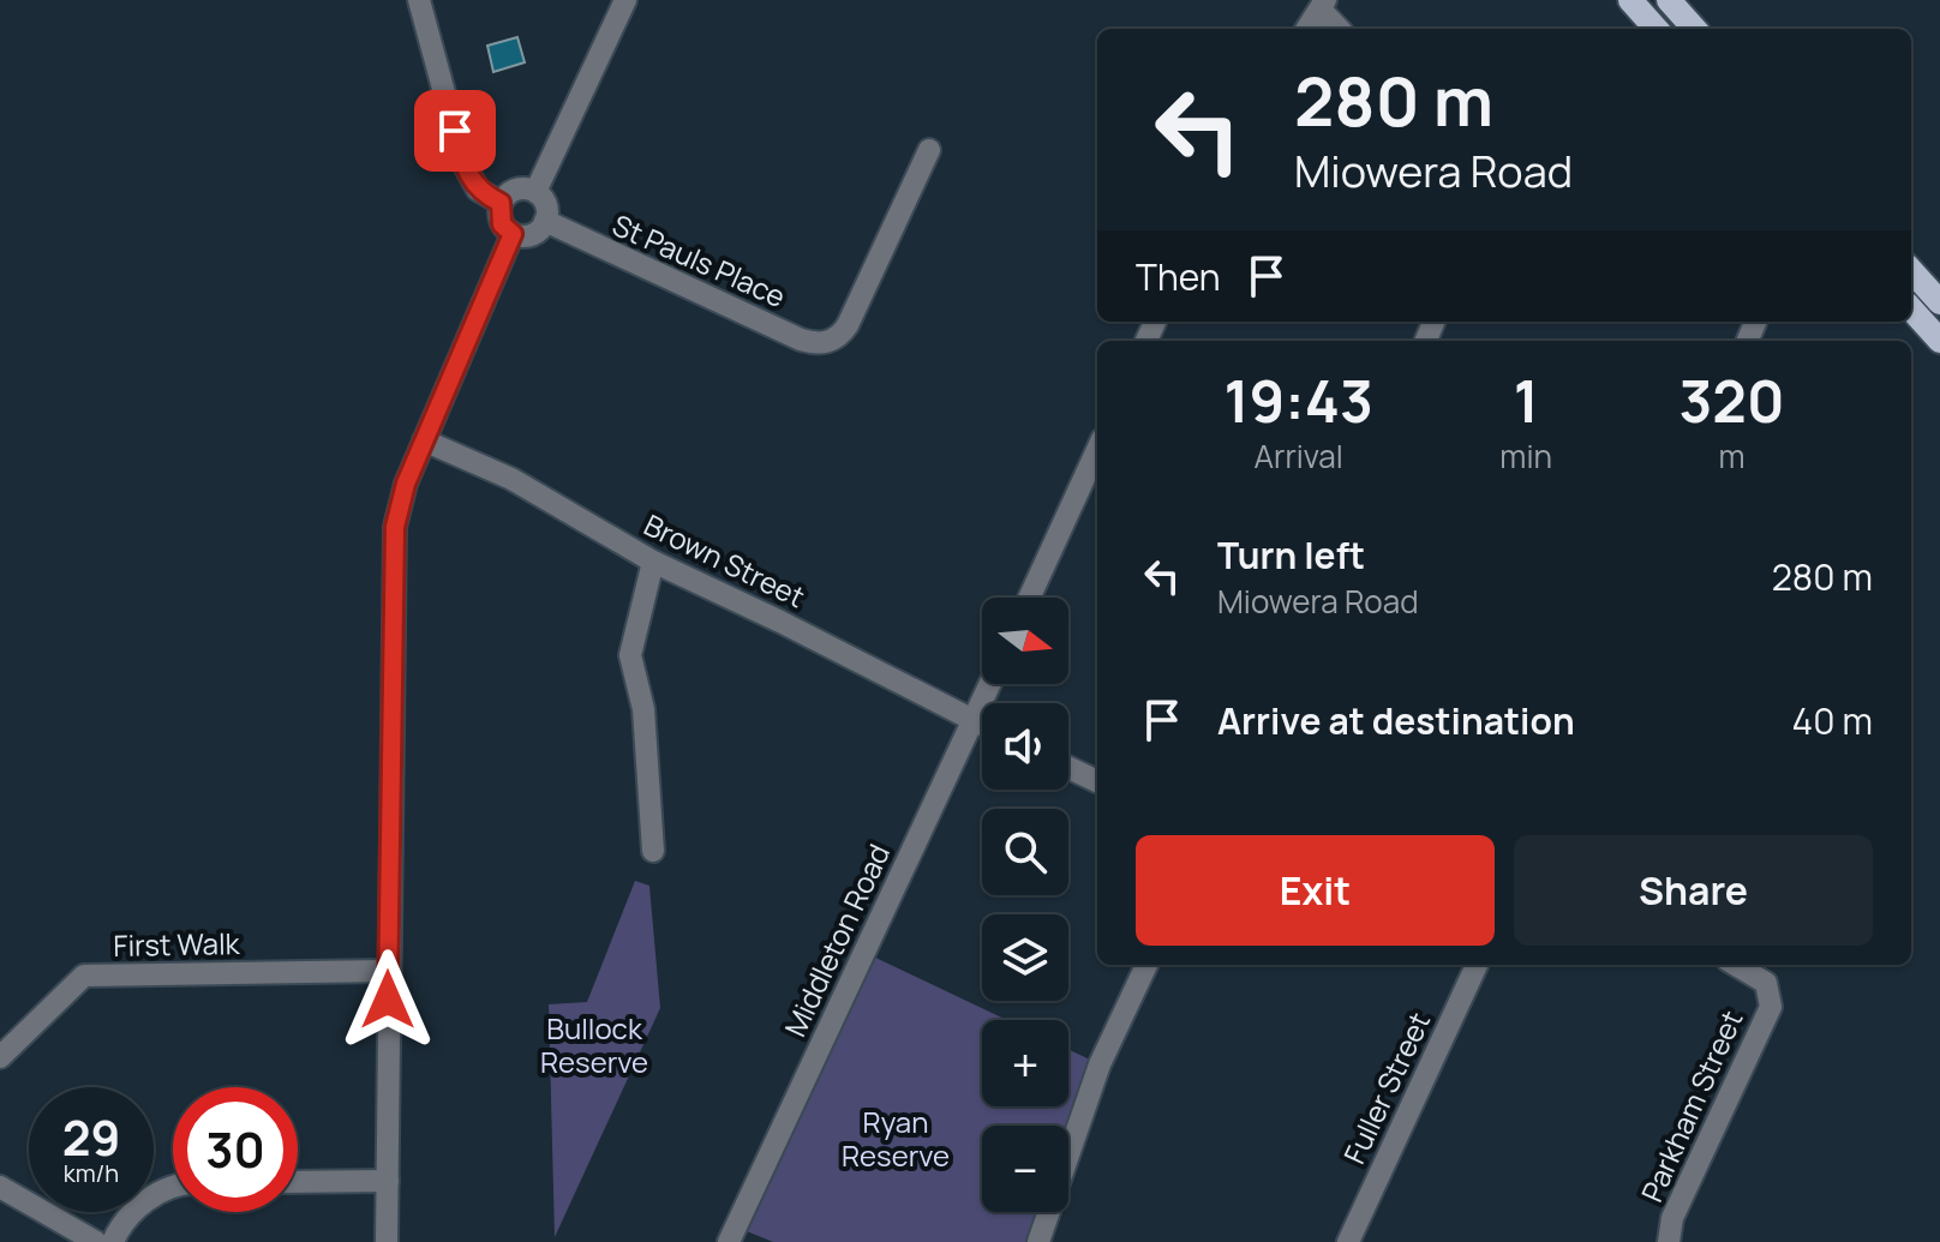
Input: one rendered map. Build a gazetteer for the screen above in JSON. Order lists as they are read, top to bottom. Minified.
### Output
{"streets":{"street":["St Pauls Place","Brown Street","Middleton Road","First Walk","Fuller Street","Parkham Street"]},"crossings":[["Brown Street","Middleton Road"]],"parks":["Bullock Reserve","Ryan Reserve"],"north":"right","page":{"turn":["280 m","Miowera Road"],"then":"Then","eta":["19:43","Arrival","1","min","320","m"],"list":[{"name":"Turn left","note":"Miowera Road","value":"280 m"},{"name":"Arrive at destination","value":"40 m"}],"map_buttons":["+","−"],"buttons":["Exit","Share"],"speed":"29 km/h","limit":"30"}}
